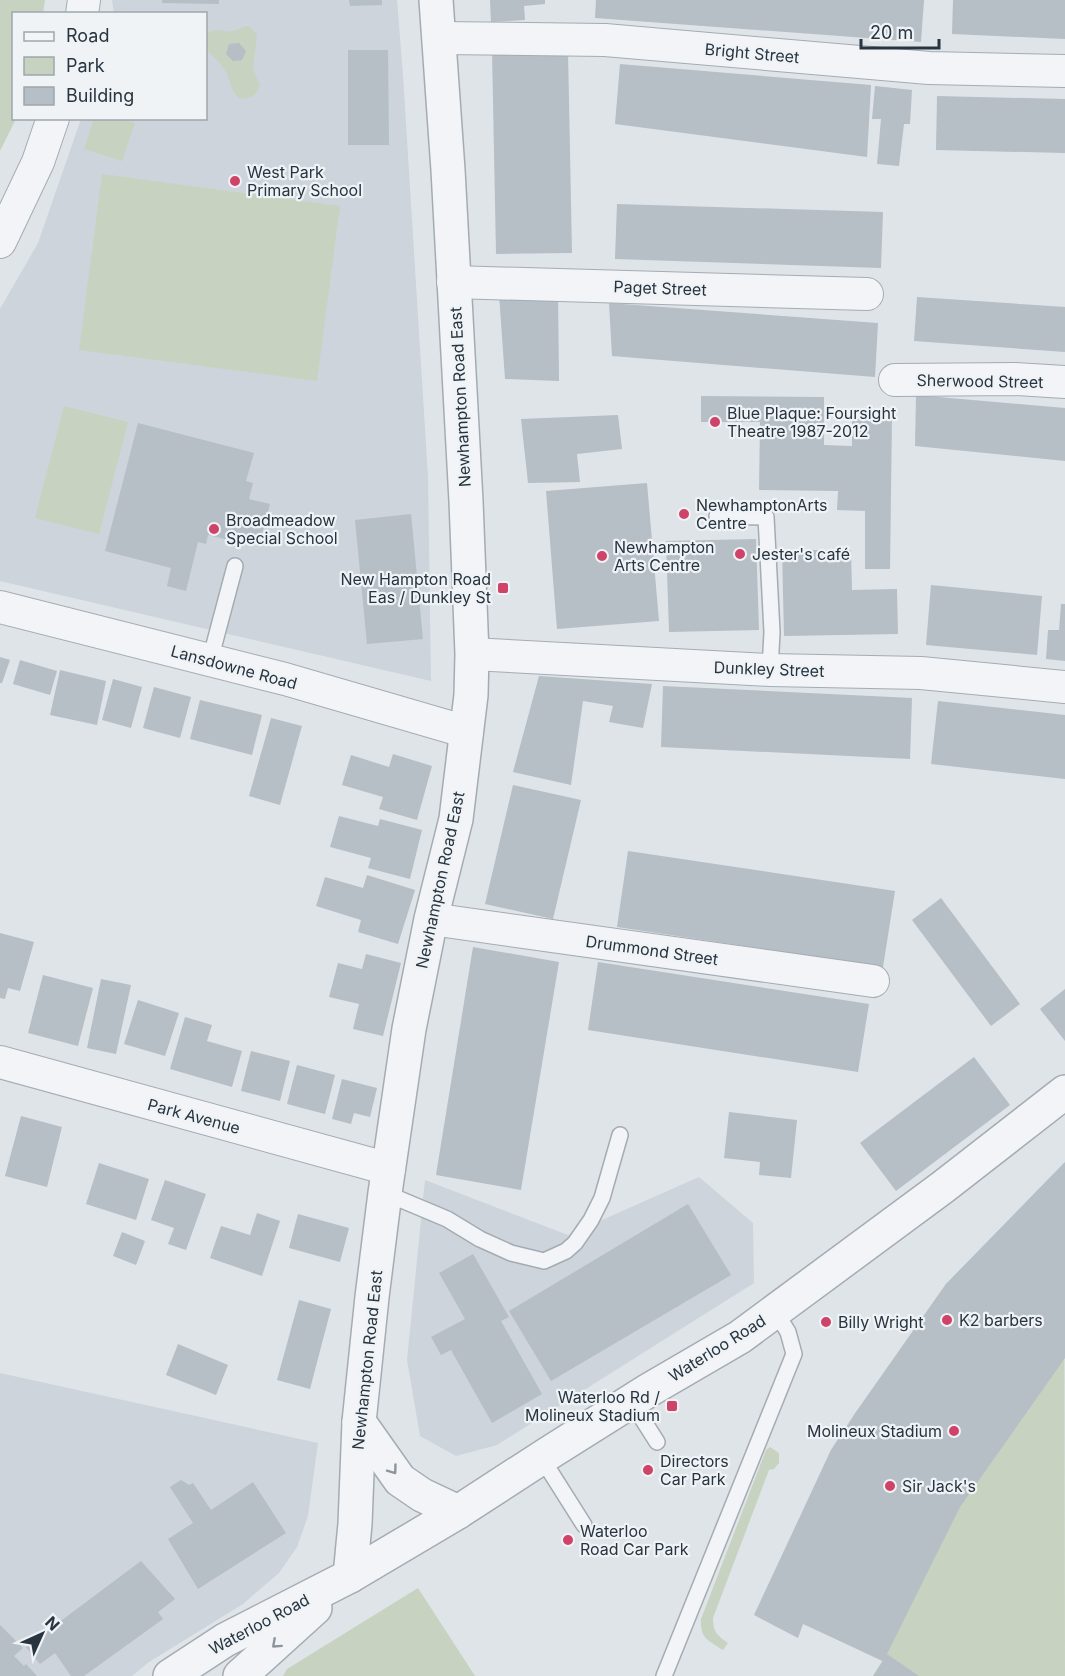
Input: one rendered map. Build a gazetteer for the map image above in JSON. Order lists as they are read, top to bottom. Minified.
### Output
{"streets":{"street":["Bright Street","Paget Street","Sherwood Street","Newhampton Road East","Lansdowne Road","Dunkley Street","Drummond Street","Park Avenue","Waterloo Road"]},"crossings":[["Bright Street","Newhampton Road East"],["Paget Street","Newhampton Road East"],["Newhampton Road East","Lansdowne Road"],["Newhampton Road East","Dunkley Street"],["Newhampton Road East","Drummond Street"],["Newhampton Road East","Park Avenue"],["Newhampton Road East","Waterloo Road"]],"places":{"other":["West Park Primary School","Blue Plaque: Foursight Theatre 1987-2012","NewhamptonArts Centre","Broadmeadow Special School","Jester's café","Newhampton Arts Centre","K2 barbers","Billy Wright","Molineux Stadium","Directors Car Park","Sir Jack's","Waterloo Road Car Park"],"transit":["New Hampton Road Eas / Dunkley St","Waterloo Rd / Molineux Stadium"]},"legend":["Road","Park","Building"],"scale_bar":"20 m","north":"top right"}
